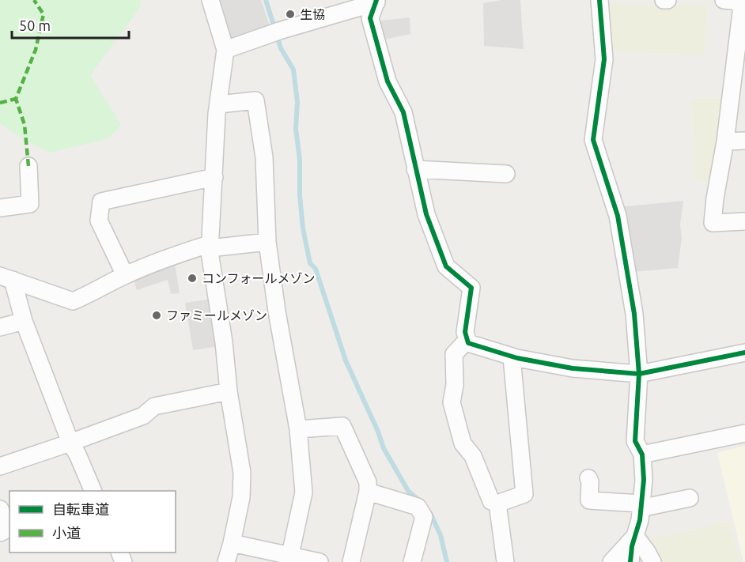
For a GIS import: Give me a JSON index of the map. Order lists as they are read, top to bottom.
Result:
{
  "places": ["生協", "コンフォールメゾン", "ファミールメゾン"],
  "legend": ["自転車道", "小道"],
  "scale_bar": "50 m"
}
